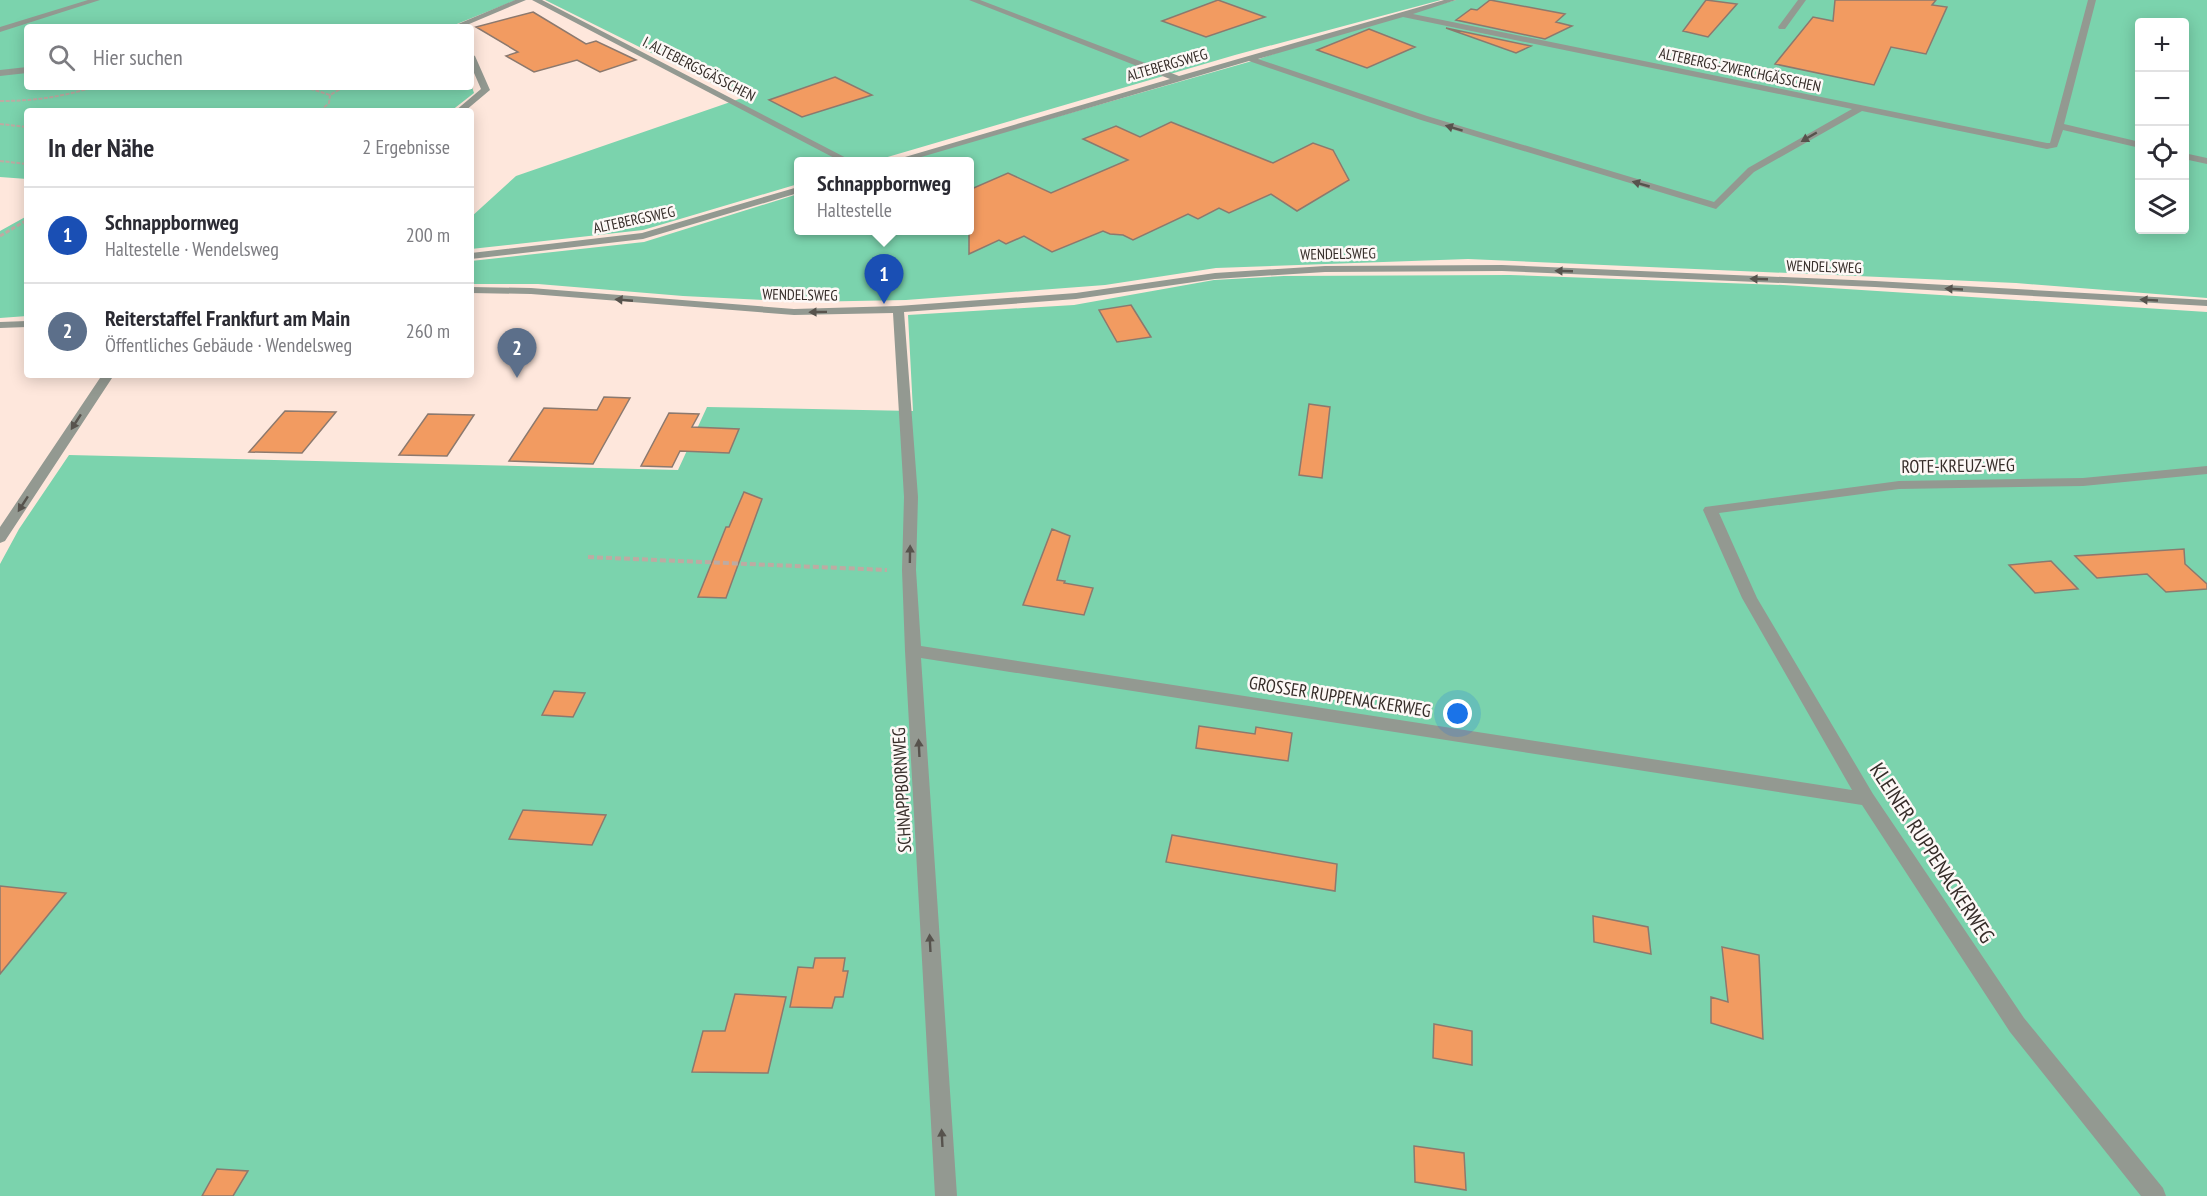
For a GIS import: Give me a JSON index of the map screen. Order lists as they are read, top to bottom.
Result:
{
  "streets": {
    "street": [
      "ALTEBERGSWEG",
      "I. ALTEBERGSGÄSSCHEN",
      "ALTEBERGS-ZWERCHGÄSSCHEN",
      "WENDELSWEG",
      "ROTE-KREUZ-WEG",
      "GROSSER RUPPENACKERWEG",
      "SCHNAPPBORNWEG",
      "KLEINER RUPPENACKERWEG"
    ]
  },
  "crossings": [
    ["ALTEBERGSWEG", "ALTEBERGS-ZWERCHGÄSSCHEN"],
    ["WENDELSWEG", "SCHNAPPBORNWEG"],
    ["ROTE-KREUZ-WEG", "KLEINER RUPPENACKERWEG"],
    ["GROSSER RUPPENACKERWEG", "SCHNAPPBORNWEG"],
    ["GROSSER RUPPENACKERWEG", "KLEINER RUPPENACKERWEG"]
  ],
  "one_way": ["WENDELSWEG", "SCHNAPPBORNWEG"],
  "page": {
    "map_buttons": ["+", "−"],
    "search": "Hier suchen",
    "heading": ["In der Nähe", "2 Ergebnisse"],
    "popup": ["Schnappbornweg", "Haltestelle"],
    "list": [
      {
        "mark": "1",
        "name": "Schnappbornweg",
        "note": "Haltestelle · Wendelsweg",
        "value": "200 m"
      },
      {
        "mark": "2",
        "name": "Reiterstaffel Frankfurt am Main",
        "note": "Öffentliches Gebäude · Wendelsweg",
        "value": "260 m"
      }
    ],
    "pins": ["1", "2"]
  }
}
